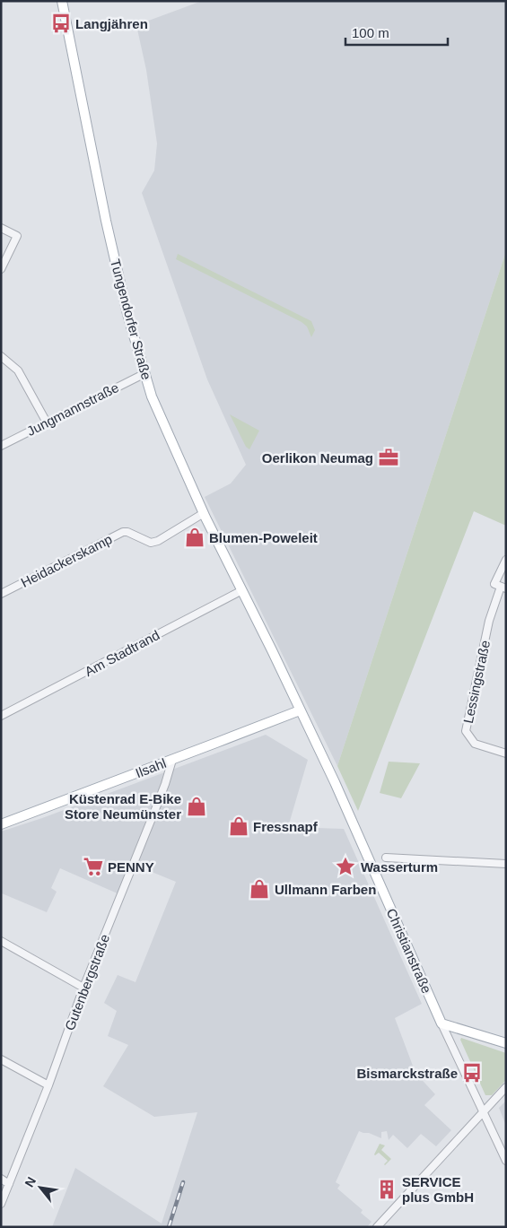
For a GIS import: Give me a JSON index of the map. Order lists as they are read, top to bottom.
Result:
{
  "streets": {
    "main road": ["Tungendorfer Straße", "Ilsahl", "Christianstraße"],
    "street": [
      "Jungmannstraße",
      "Heidackerskamp",
      "Am Stadtrand",
      "Lessingstraße",
      "Gutenbergstraße"
    ]
  },
  "crossings": [
    ["Tungendorfer Straße", "Jungmannstraße"],
    ["Tungendorfer Straße", "Heidackerskamp"],
    ["Tungendorfer Straße", "Am Stadtrand"],
    ["Tungendorfer Straße", "Christianstraße"],
    ["Ilsahl", "Christianstraße"],
    ["Ilsahl", "Gutenbergstraße"]
  ],
  "places": {
    "bus stop": ["Langjähren", "Bismarckstraße"],
    "office": ["Oerlikon Neumag"],
    "shop": [
      "Blumen-Poweleit",
      "Küstenrad E-Bike Store Neumünster",
      "Fressnapf",
      "Ullmann Farben"
    ],
    "supermarket": ["PENNY"],
    "place": ["Wasserturm"],
    "building": ["SERVICE plus GmbH"]
  },
  "scale_bar": "100 m",
  "north": "top left"
}
